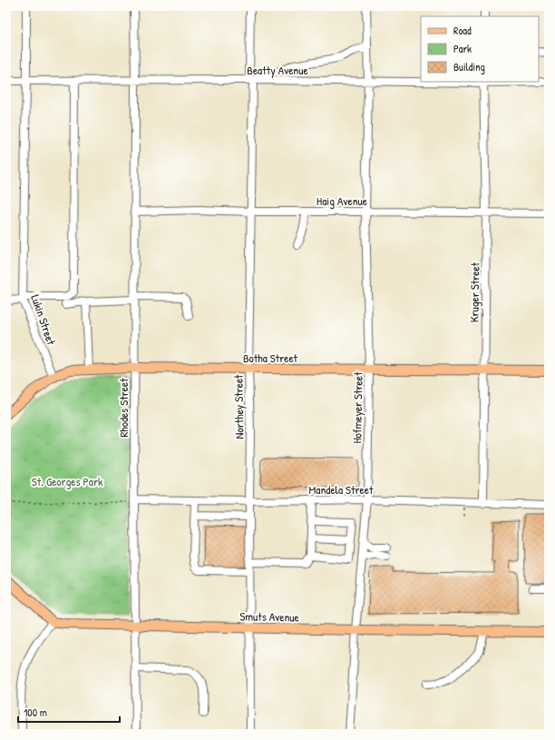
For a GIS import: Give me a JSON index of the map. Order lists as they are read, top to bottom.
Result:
{
  "streets": {
    "main road": ["Botha Street", "Smuts Avenue"],
    "street": [
      "Beatty Avenue",
      "Haig Avenue",
      "Kruger Street",
      "Lukin Street",
      "Northey Street",
      "Rhodes Street",
      "Hofmeyer Street",
      "Mandela Street"
    ]
  },
  "crossings": [
    ["Beatty Avenue", "Kruger Street"],
    ["Beatty Avenue", "Lukin Street"],
    ["Beatty Avenue", "Northey Street"],
    ["Beatty Avenue", "Rhodes Street"],
    ["Beatty Avenue", "Hofmeyer Street"],
    ["Haig Avenue", "Kruger Street"],
    ["Haig Avenue", "Northey Street"],
    ["Haig Avenue", "Rhodes Street"],
    ["Haig Avenue", "Hofmeyer Street"],
    ["Kruger Street", "Botha Street"],
    ["Kruger Street", "Mandela Street"],
    ["Lukin Street", "Botha Street"],
    ["Botha Street", "Northey Street"],
    ["Botha Street", "Rhodes Street"],
    ["Botha Street", "Hofmeyer Street"],
    ["Northey Street", "Mandela Street"],
    ["Northey Street", "Smuts Avenue"],
    ["Rhodes Street", "Mandela Street"],
    ["Rhodes Street", "Smuts Avenue"],
    ["Hofmeyer Street", "Mandela Street"],
    ["Hofmeyer Street", "Smuts Avenue"]
  ],
  "parks": ["St. Georges Park"],
  "legend": ["Road", "Park", "Building"],
  "scale_bar": "100 m"
}
